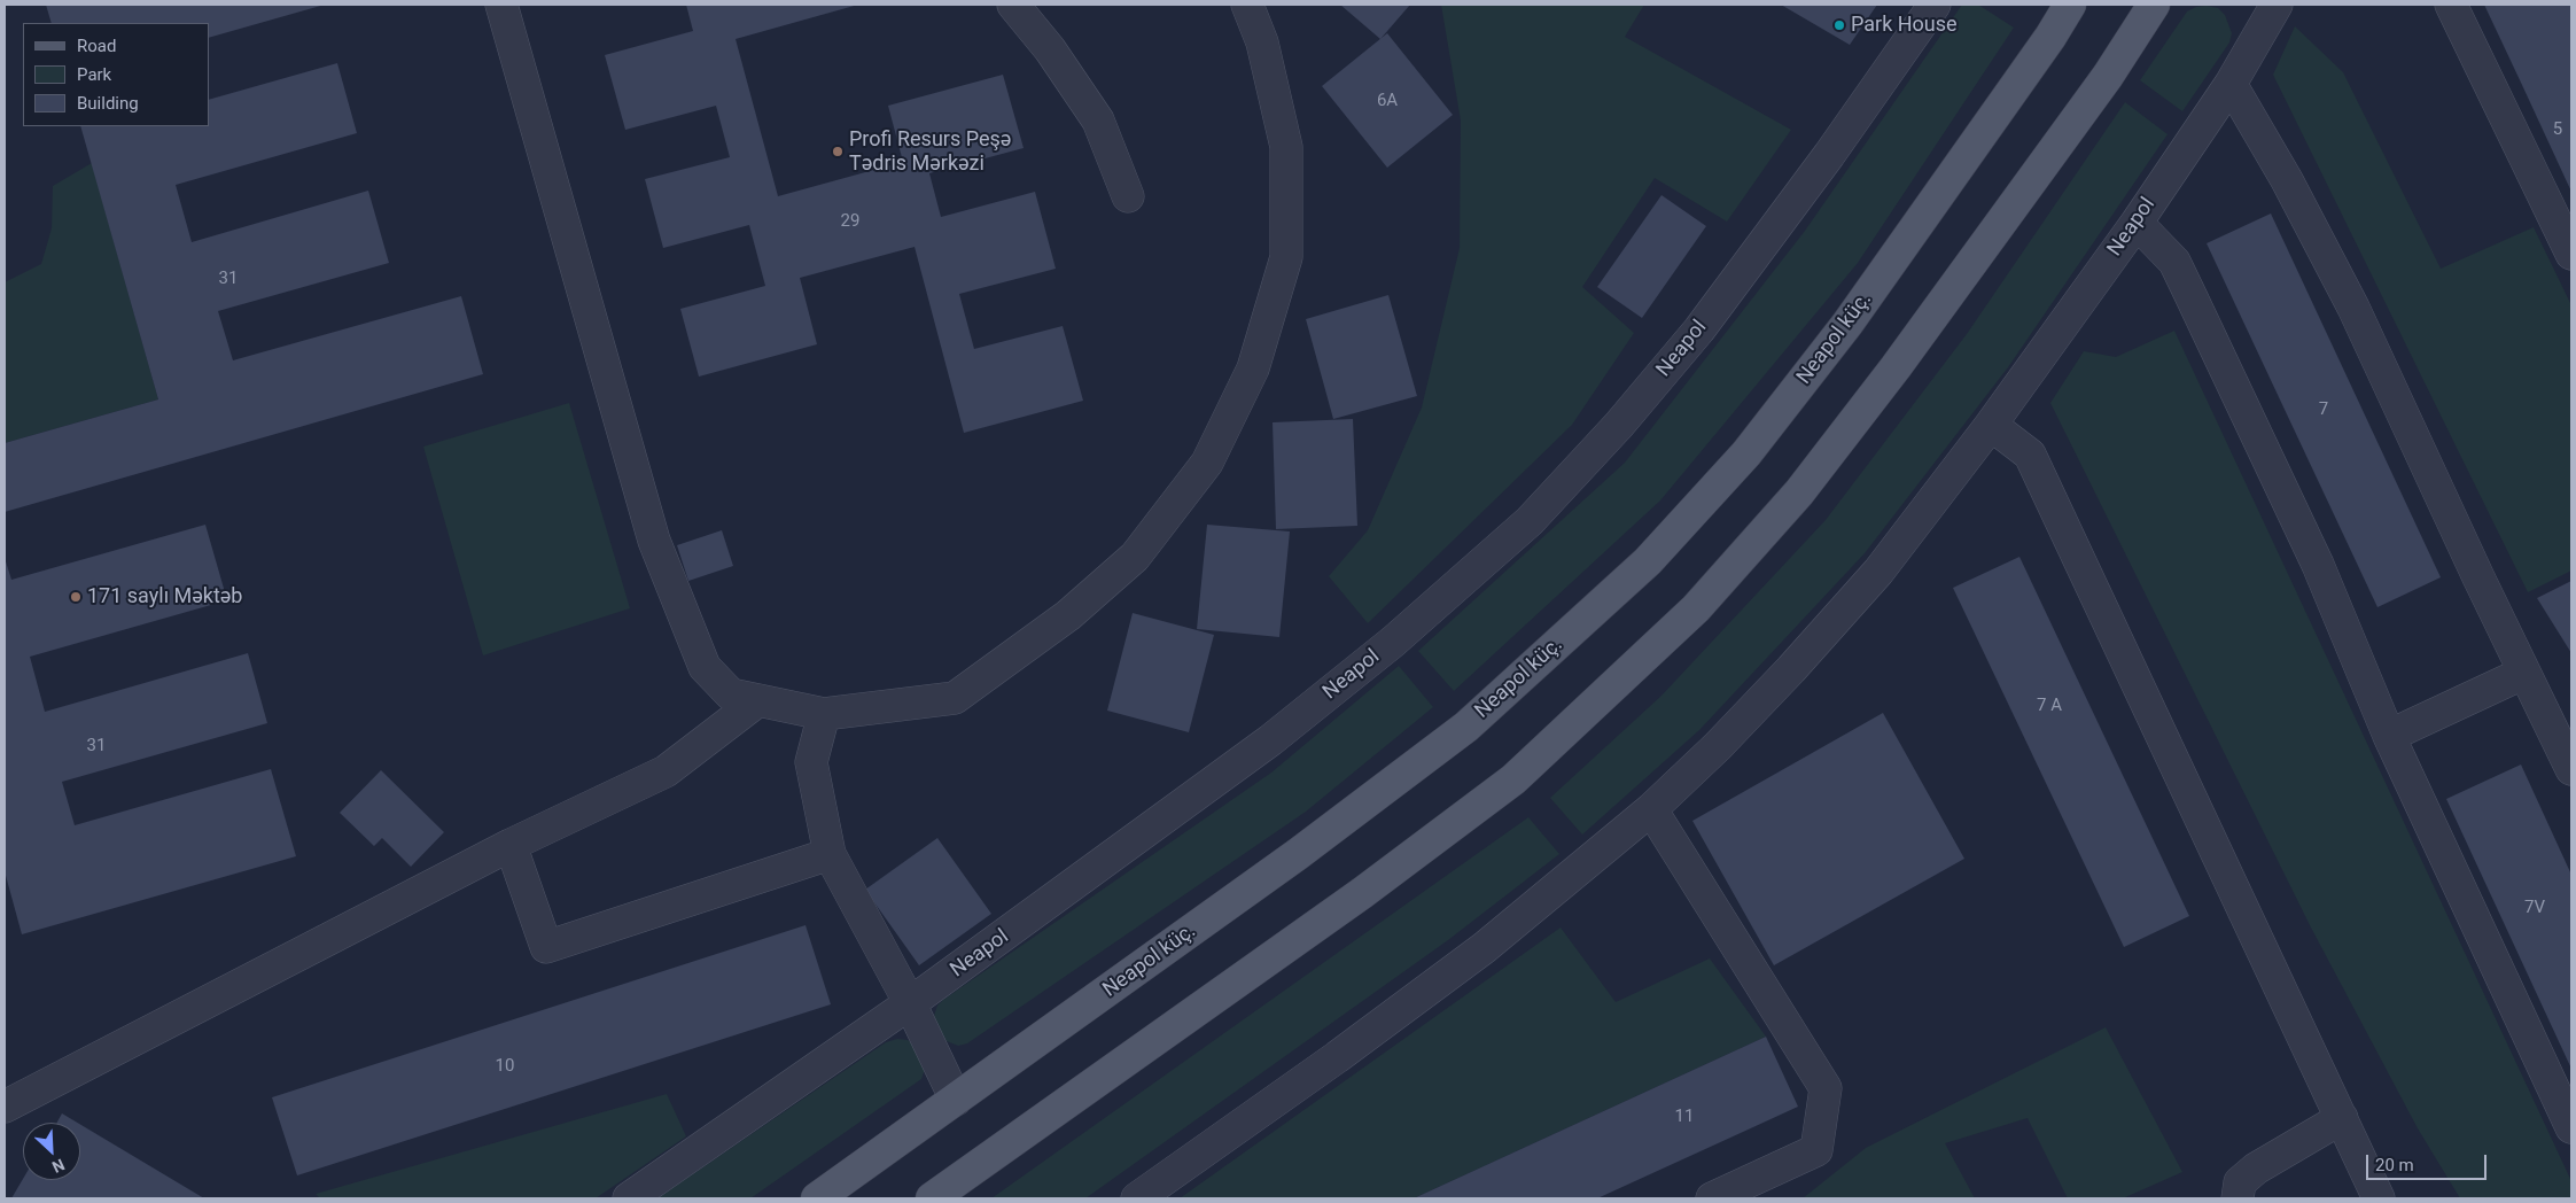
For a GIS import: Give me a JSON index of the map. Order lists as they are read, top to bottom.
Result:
{
  "streets": {
    "main road": ["Neapol küç."],
    "street": ["Neapol"]
  },
  "places": ["Park House", "Profi Resurs Peşə Tədris Mərkəzi", "171 saylı Məktəb"],
  "house_numbers": [
    "6A",
    "5",
    "29",
    "31",
    "7",
    "7 A",
    "31",
    "7V",
    "10",
    "11"
  ],
  "legend": ["Road", "Park", "Building"],
  "scale_bar": "20 m",
  "north": "bottom right"
}
